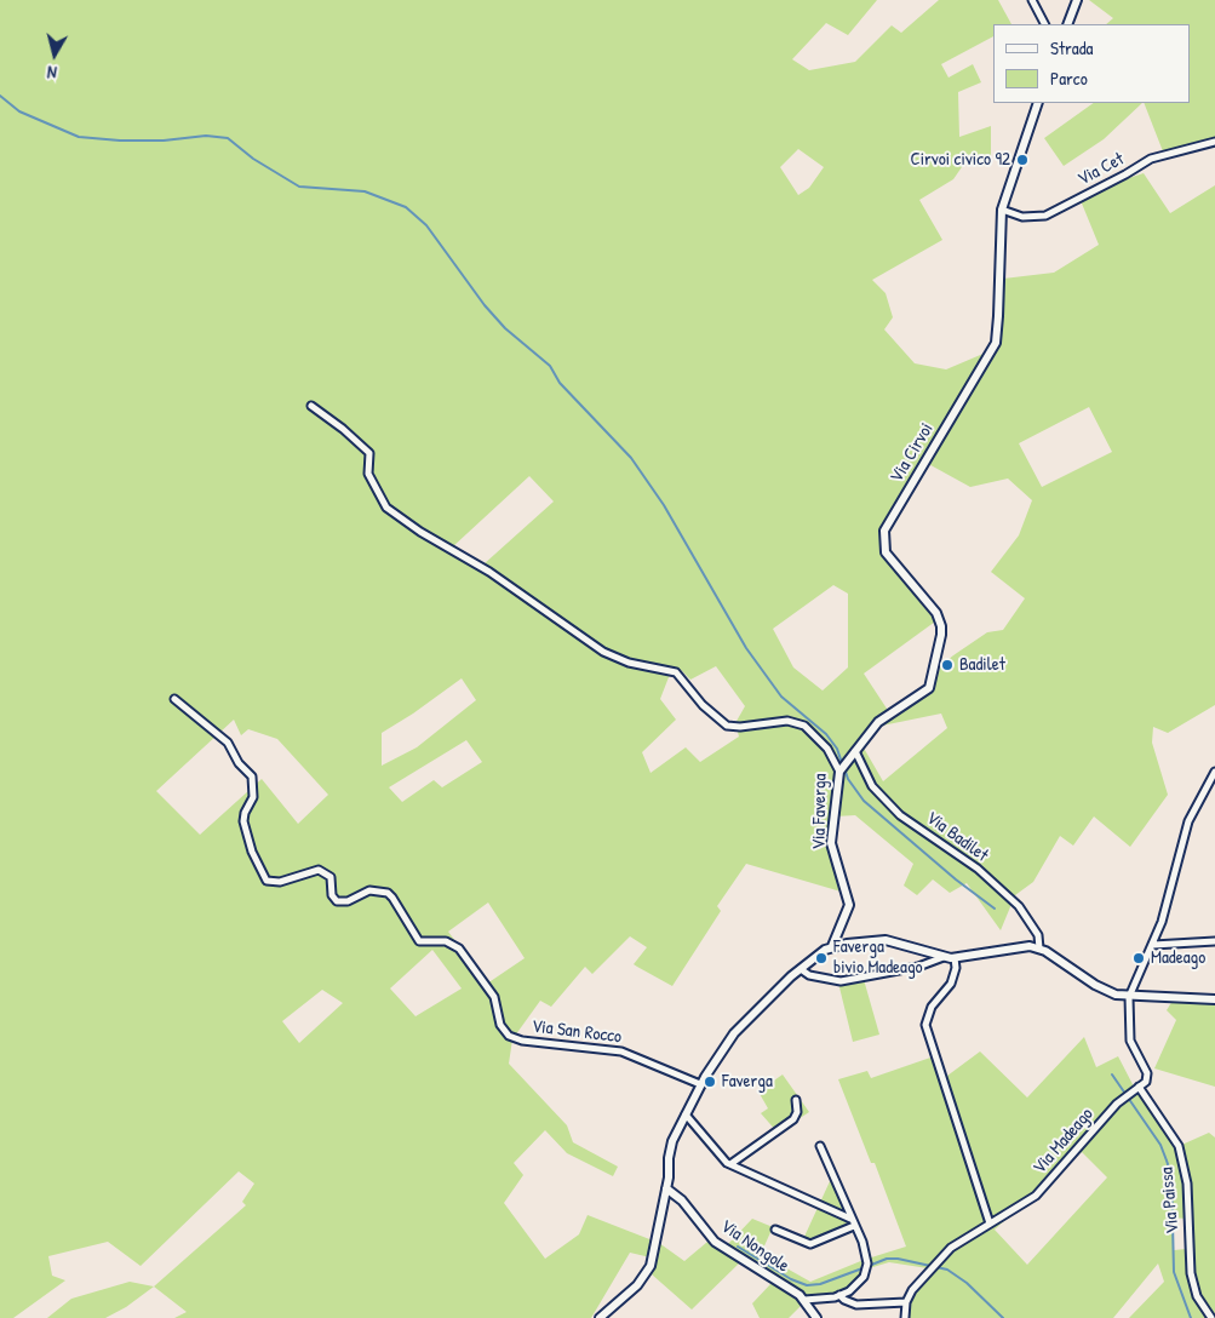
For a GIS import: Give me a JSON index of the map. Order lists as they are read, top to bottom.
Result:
{
  "streets": {
    "street": [
      "Via Cet",
      "Via Cirvoi",
      "Via Faverga",
      "Via Badilet",
      "Via San Rocco",
      "Via Madeago",
      "Via Paissa",
      "Via Nongole"
    ]
  },
  "crossings": [
    ["Via Cet", "Via Cirvoi"],
    ["Via Cirvoi", "Via Faverga"],
    ["Via Cirvoi", "Via Badilet"],
    ["Via Madeago", "Via Paissa"]
  ],
  "places": [
    "Cirvoi civico 92",
    "Badilet",
    "Faverga bivio Madeago",
    "Madeago",
    "Faverga"
  ],
  "legend": ["Strada", "Parco"],
  "north": "bottom"
}
